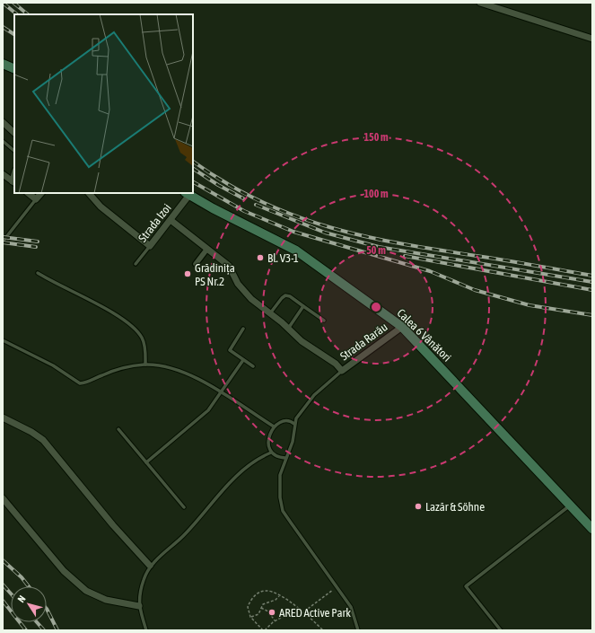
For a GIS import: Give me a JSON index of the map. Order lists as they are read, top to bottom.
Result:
{
  "streets": {
    "main road": ["Calea 6 Vânători"],
    "street": ["Strada Izoi", "Strada Rarău"]
  },
  "crossings": [
    ["Strada Izoi", "Calea 6 Vânători"],
    ["Strada Izoi", "Strada Rarău"],
    ["Calea 6 Vânători", "Strada Rarău"]
  ],
  "places": [
    "Bl. V3-1",
    "Grădinița PS Nr.2",
    "Lazăr & Söhne",
    "ARED Active Park"
  ],
  "north": "top left",
  "rings": ["150 m", "100 m", "50 m"]
}
